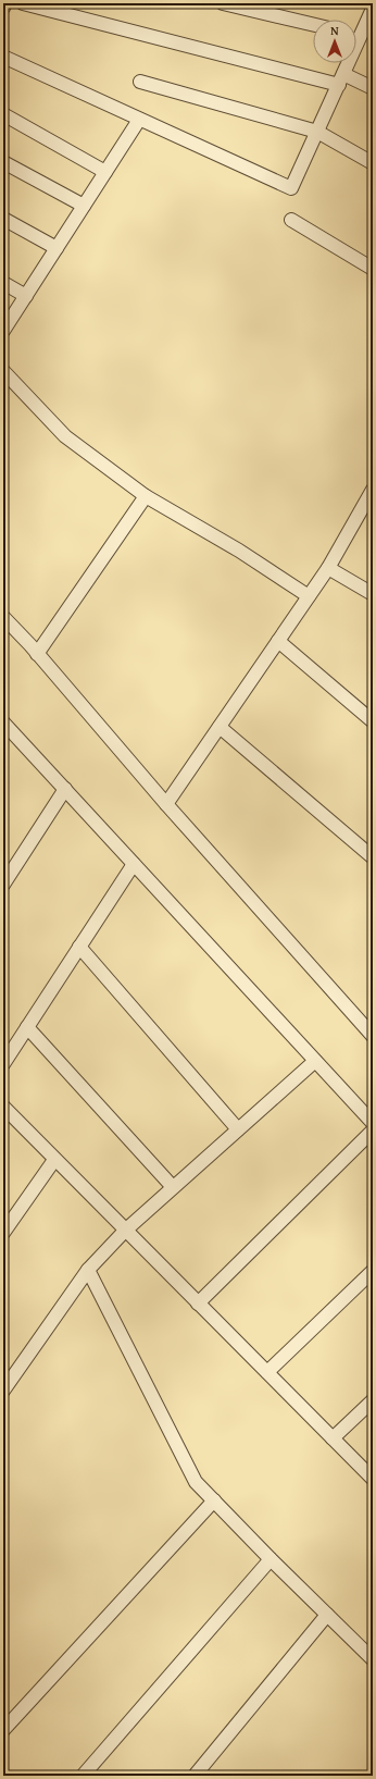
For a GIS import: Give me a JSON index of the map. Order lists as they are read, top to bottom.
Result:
{
  "north": "top"
}
